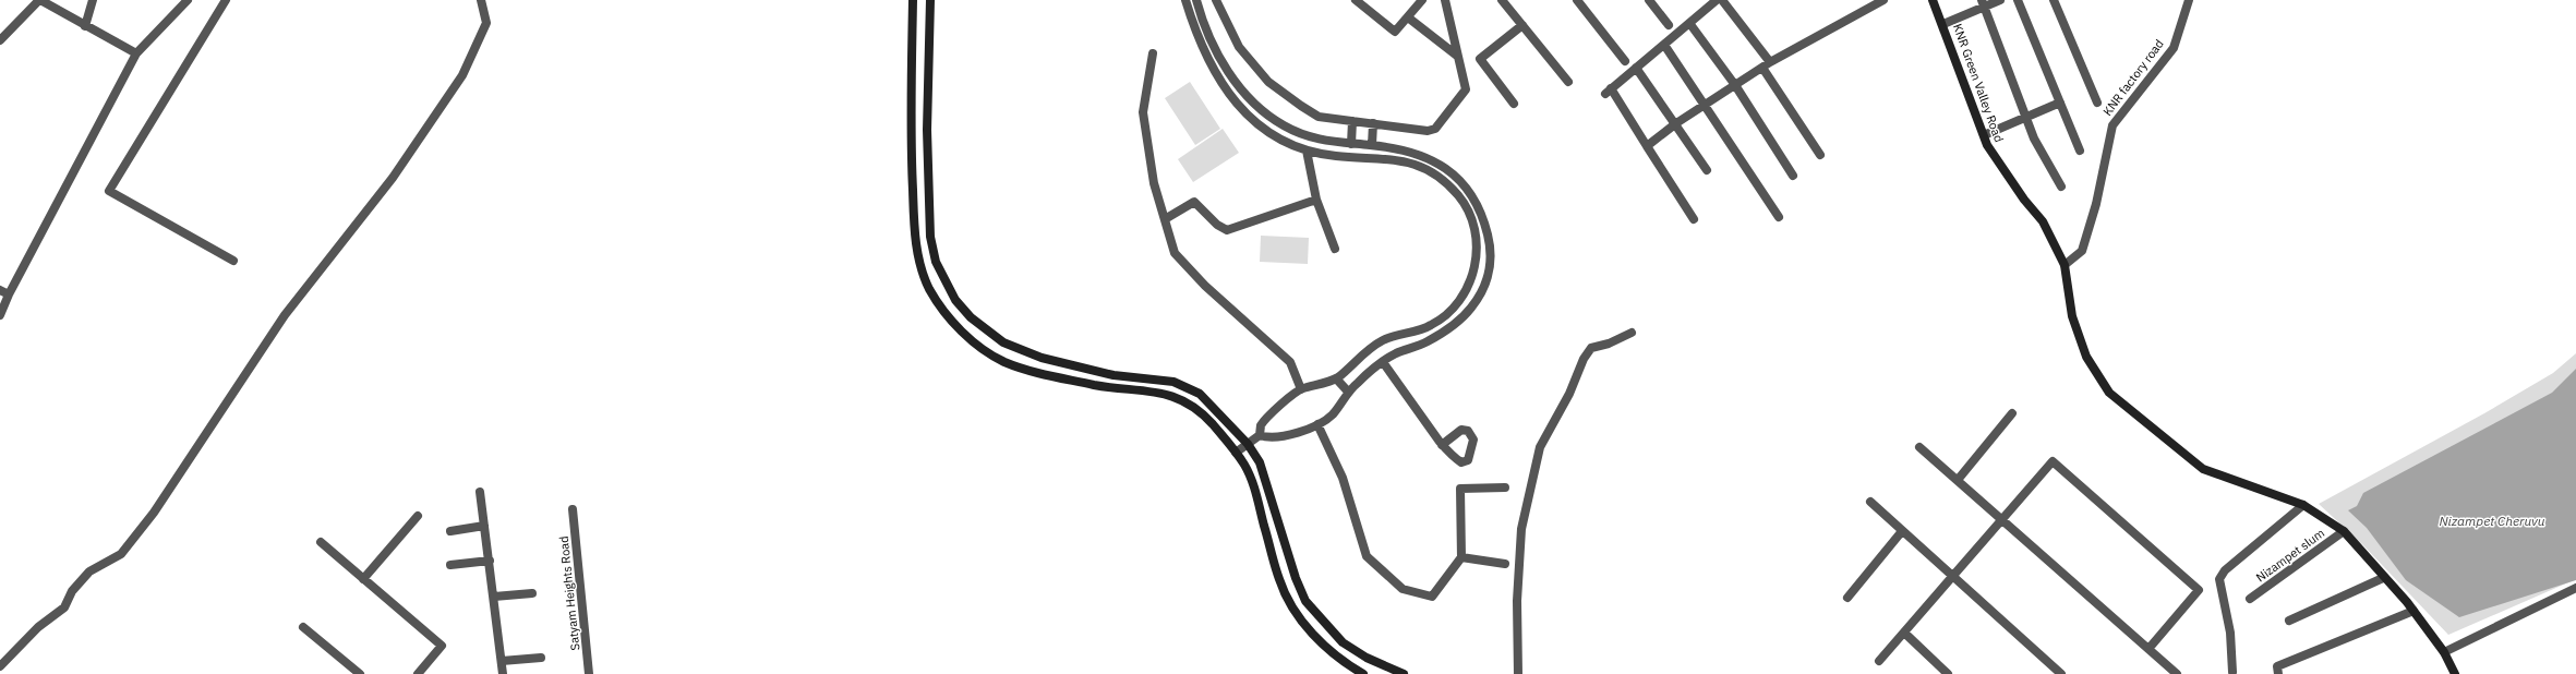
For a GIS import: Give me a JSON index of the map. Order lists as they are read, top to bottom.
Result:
{
  "streets": {
    "street": [
      "KNR factory road",
      "KNR Green Valley Road",
      "Nizampet slum",
      "Satyam Heights Road"
    ]
  },
  "crossings": [
    ["KNR factory road", "KNR Green Valley Road"],
    ["KNR Green Valley Road", "Nizampet slum"]
  ],
  "water": ["Nizampet Cheruvu"]
}
